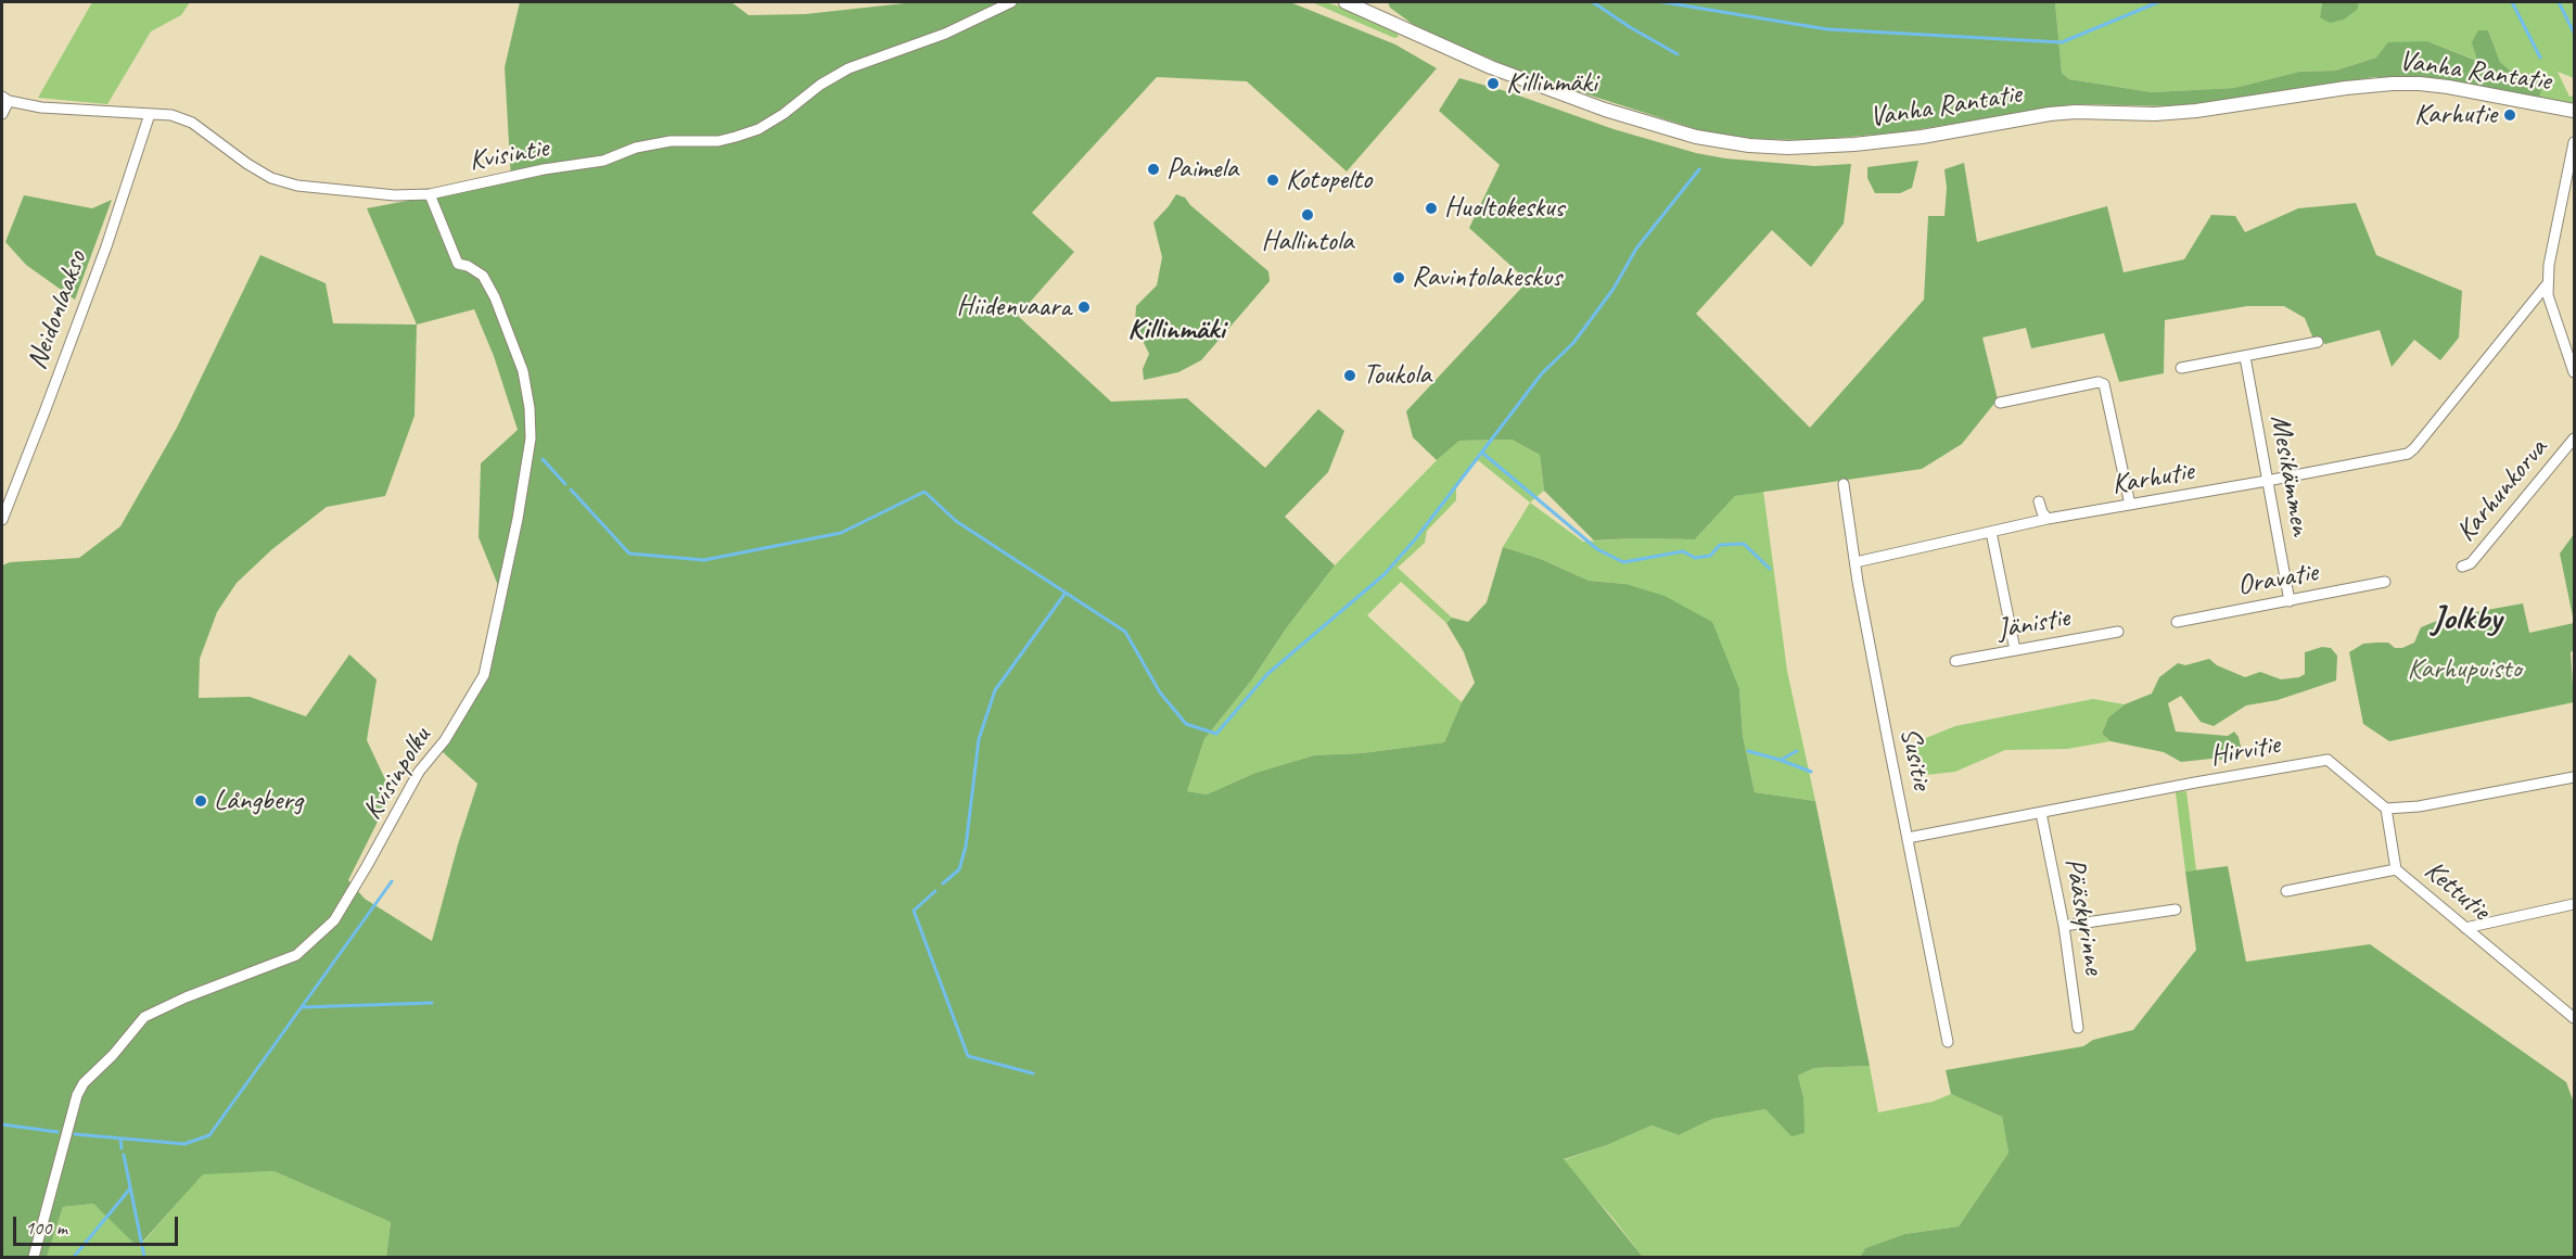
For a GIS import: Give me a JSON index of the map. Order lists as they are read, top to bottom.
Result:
{
  "streets": {
    "main road": ["Vanha Rantatie"],
    "street": [
      "Kvisintie",
      "Neidonlaakso",
      "Mesikämmen",
      "Karhutie",
      "Karhunkorva",
      "Oravatie",
      "Jänistie",
      "Hirvitie",
      "Susitie",
      "Kvisinpolku",
      "Kettutie",
      "Pääskyrinne"
    ]
  },
  "crossings": [
    ["Kvisintie", "Neidonlaakso"],
    ["Kvisintie", "Kvisinpolku"],
    ["Mesikämmen", "Karhutie"],
    ["Mesikämmen", "Oravatie"],
    ["Karhutie", "Susitie"],
    ["Hirvitie", "Susitie"],
    ["Hirvitie", "Pääskyrinne"]
  ],
  "districts": ["Killinmäki", "Jolkby"],
  "parks": ["Karhupuisto"],
  "places": [
    "Killinmäki",
    "Karhutie",
    "Paimela",
    "Kotopelto",
    "Huoltokeskus",
    "Hallintola",
    "Ravintolakeskus",
    "Hiidenvaara",
    "Toukola",
    "Långberg"
  ],
  "scale_bar": "100 m"
}
